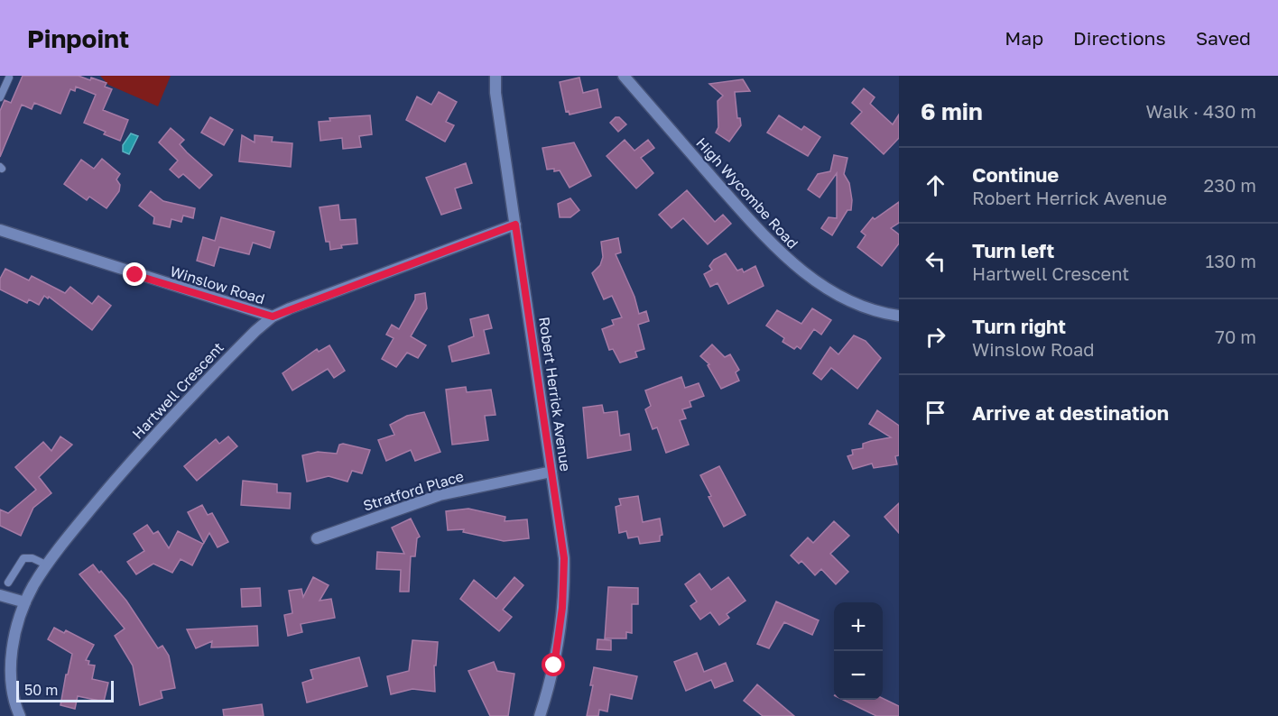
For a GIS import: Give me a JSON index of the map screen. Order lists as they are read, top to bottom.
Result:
{
  "streets": {
    "street": [
      "High Wycombe Road",
      "Winslow Road",
      "Hartwell Crescent",
      "Robert Herrick Avenue",
      "Stratford Place"
    ]
  },
  "crossings": [
    ["Winslow Road", "Hartwell Crescent"],
    ["Hartwell Crescent", "Robert Herrick Avenue"],
    ["Robert Herrick Avenue", "Stratford Place"]
  ],
  "scale_bar": "50 m",
  "page": {
    "header": "Pinpoint",
    "nav": ["Map", "Directions", "Saved"],
    "heading": ["6 min", "Walk · 430 m"],
    "list": [
      ["Continue", "Robert Herrick Avenue", "230 m"],
      ["Turn left", "Hartwell Crescent", "130 m"],
      ["Turn right", "Winslow Road", "70 m"],
      "Arrive at destination"
    ],
    "map_buttons": ["+", "−"],
    "scale": "50 m"
  }
}
